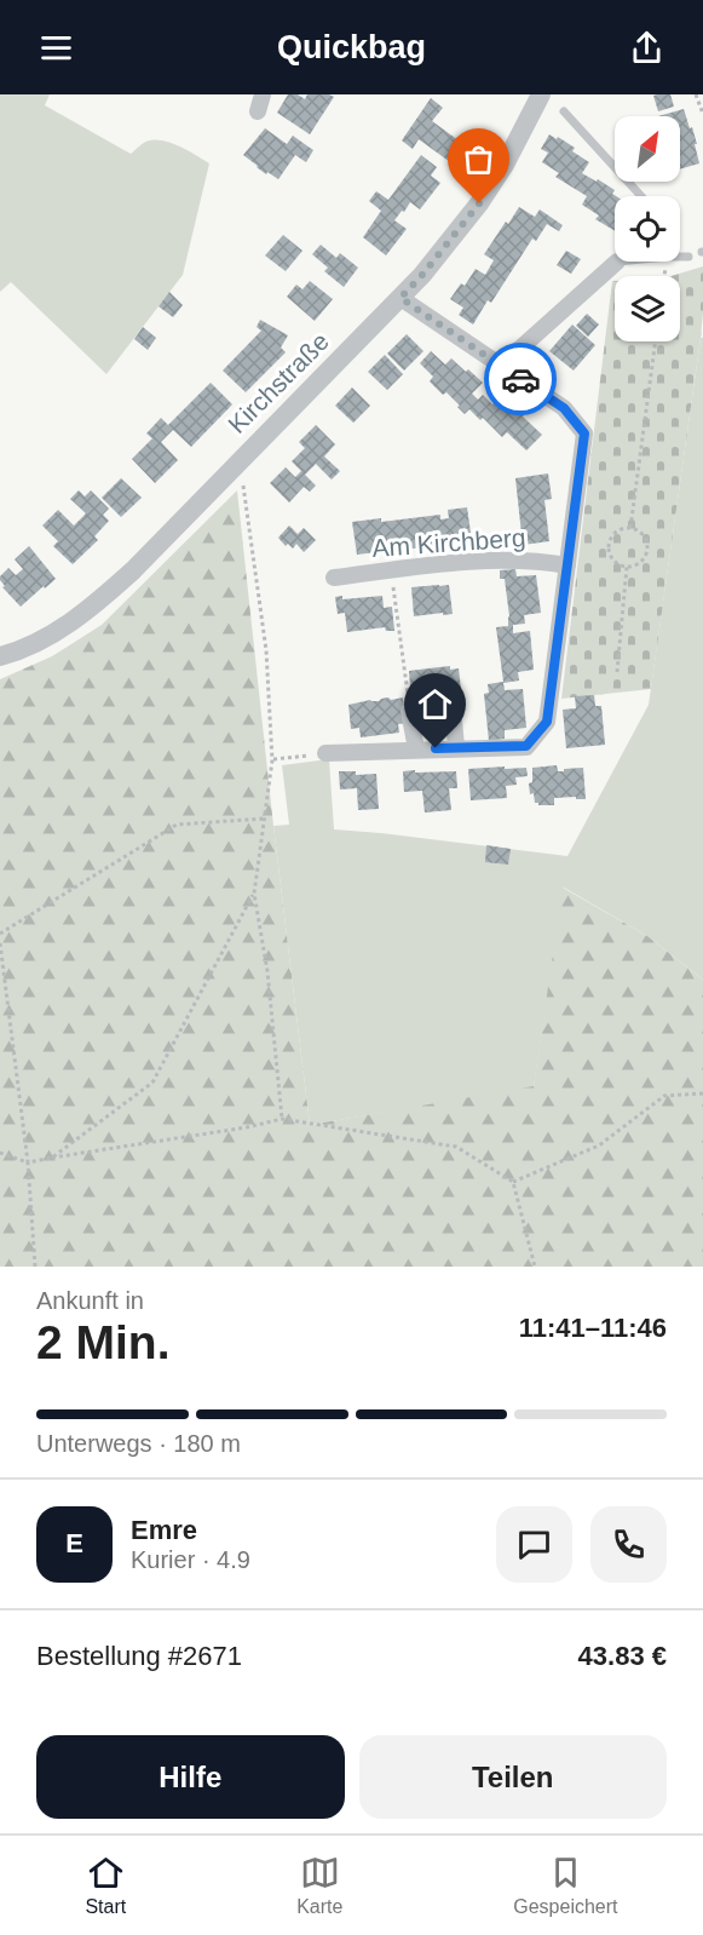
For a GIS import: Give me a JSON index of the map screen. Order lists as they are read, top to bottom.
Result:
{
  "streets": {
    "street": ["Kirchstraße", "Am Kirchberg"]
  },
  "north": "top right",
  "page": {
    "header": "Quickbag",
    "heading": ["2 Min.", "Ankunft in", "11:41–11:46"],
    "panel": [
      "Emre",
      "Kurier · 4.9",
      "Bestellung #2671",
      "43.83 €"
    ],
    "bar": "Unterwegs · 180 m",
    "round": "E",
    "buttons": ["Hilfe", "Teilen"],
    "tabs": ["Start", "Karte", "Gespeichert"]
  }
}
